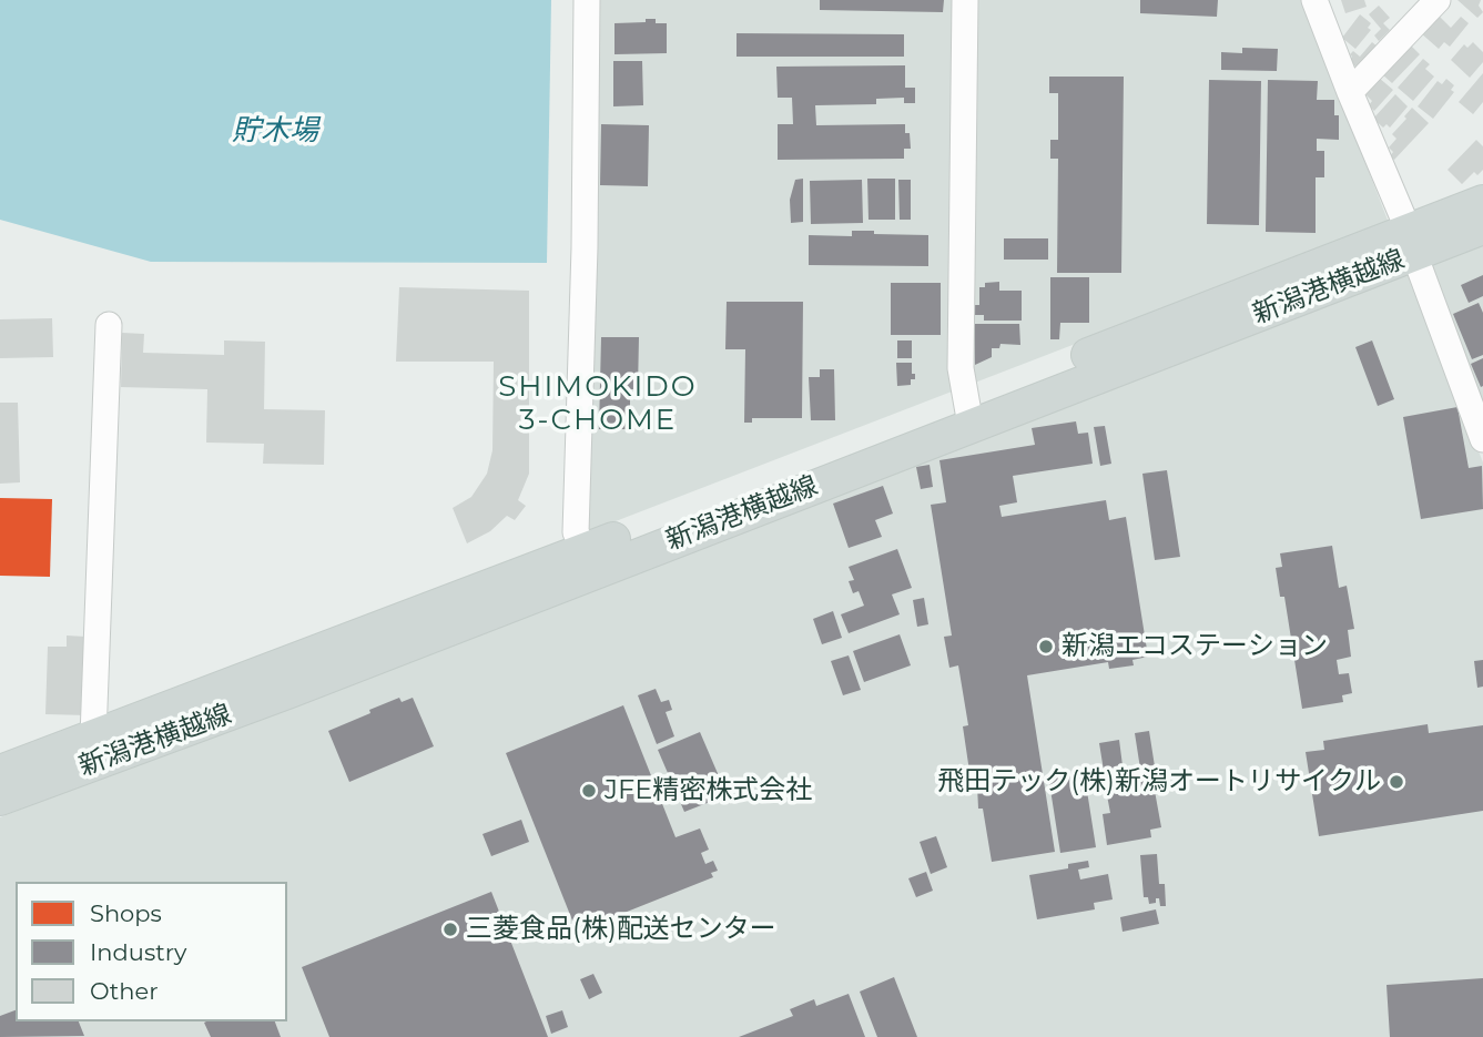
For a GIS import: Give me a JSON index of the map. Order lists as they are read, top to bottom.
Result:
{
  "streets": {
    "main road": ["新潟港横越線"]
  },
  "districts": ["SHIMOKIDO 3-CHOME"],
  "water": ["貯木場"],
  "places": [
    "新潟エコステーション",
    "飛田テック(株)新潟オートリサイクル",
    "JFE精密株式会社",
    "三菱食品(株)配送センター"
  ],
  "legend": ["Shops", "Industry", "Other"]
}
